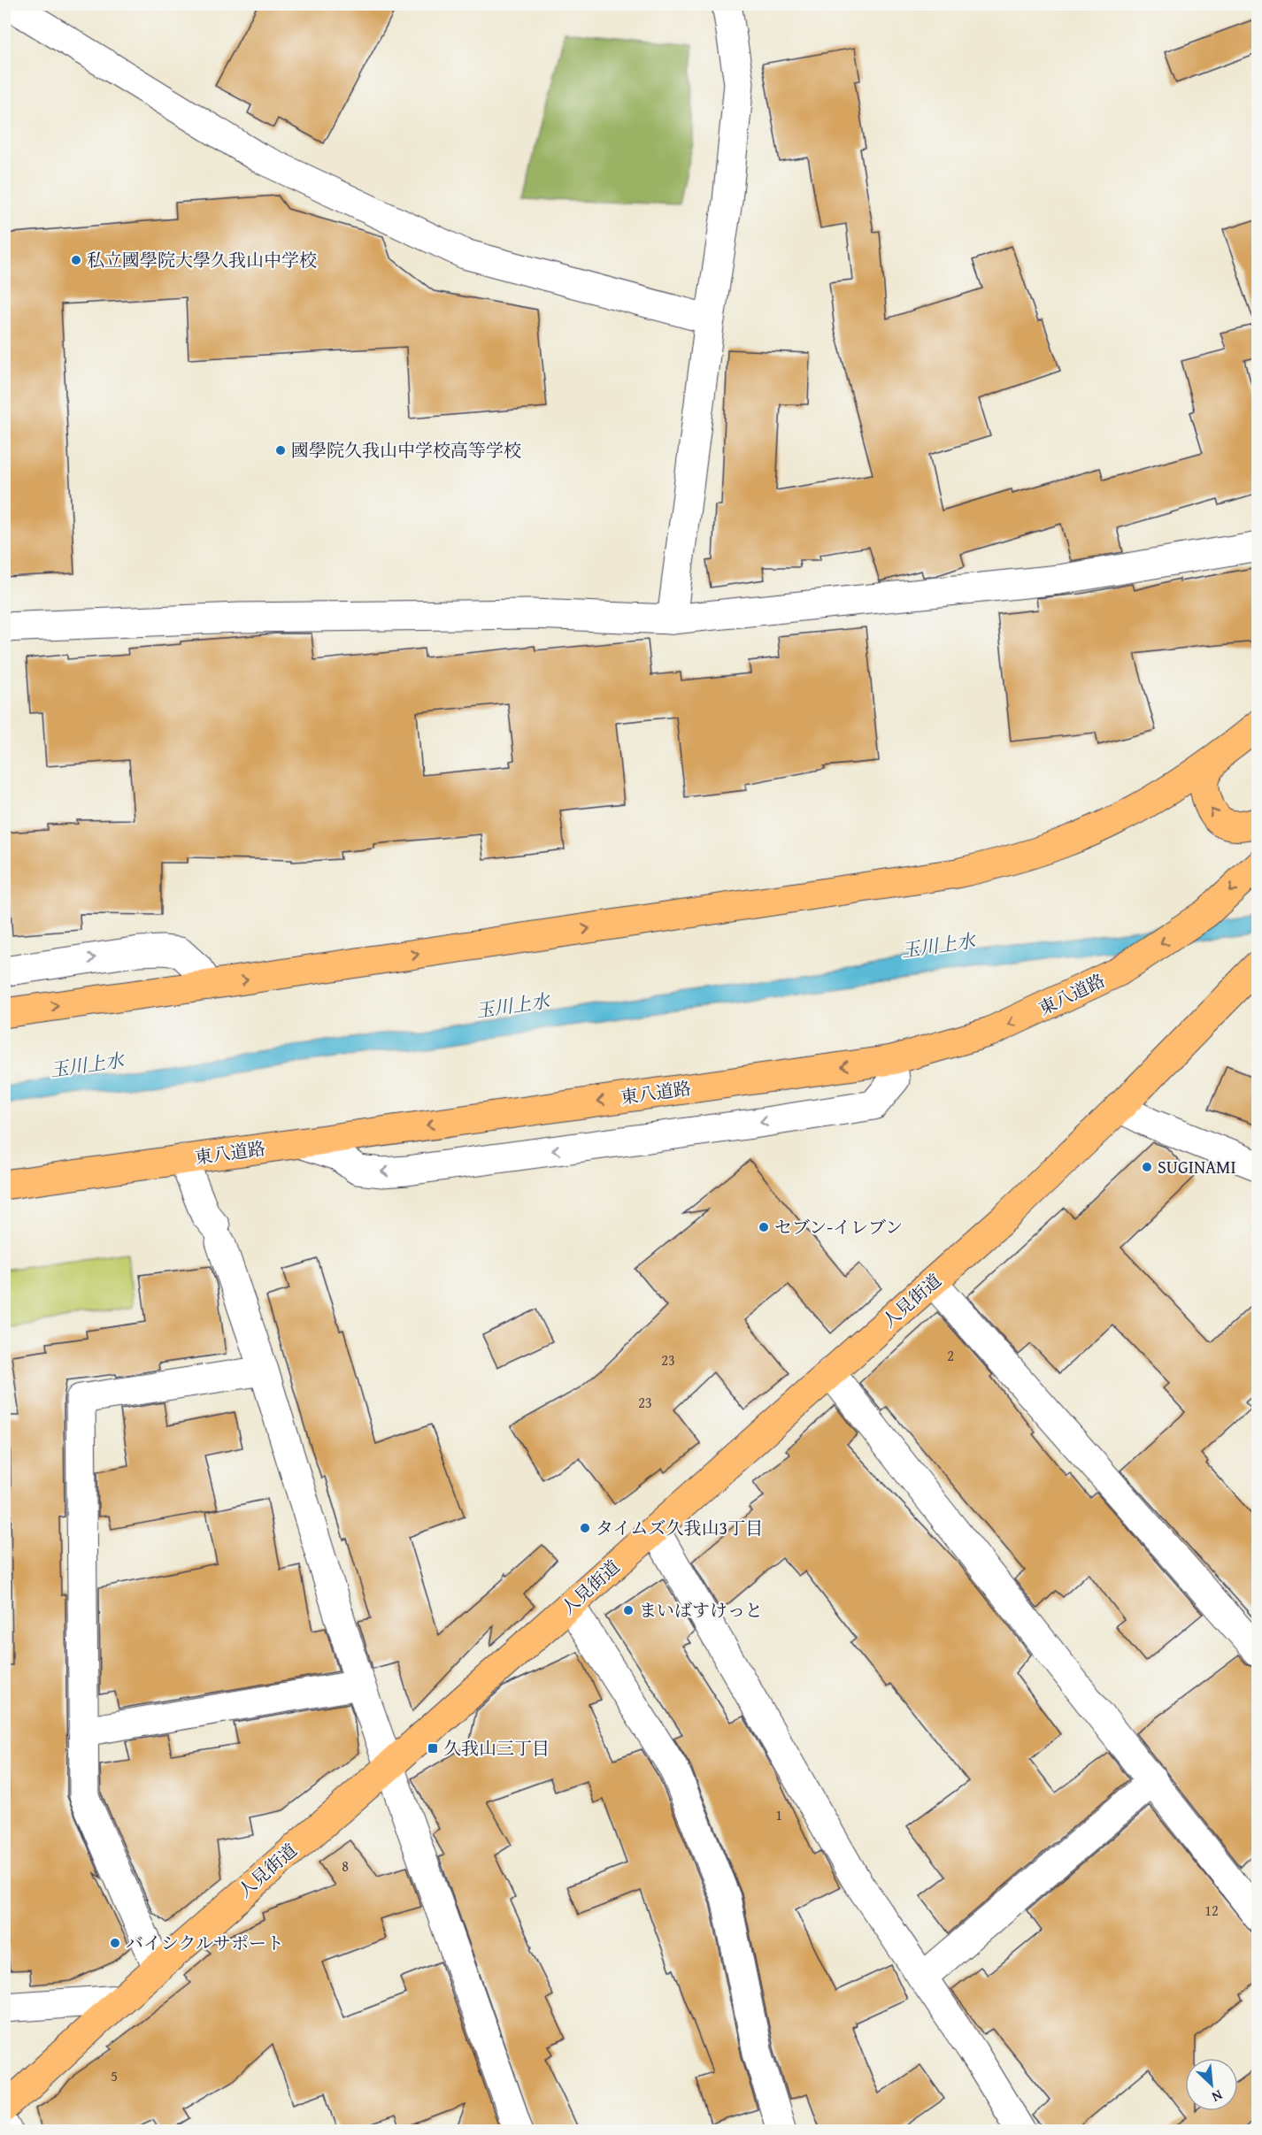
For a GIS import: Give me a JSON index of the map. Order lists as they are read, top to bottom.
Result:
{
  "streets": {
    "main road": ["東八道路", "人見街道"]
  },
  "water": ["玉川上水"],
  "places": {
    "other": [
      "私立國學院大學久我山中学校",
      "國學院久我山中学校高等学校",
      "SUGINAMI",
      "セブン-イレブン",
      "タイムズ久我山3丁目",
      "まいばすけっと",
      "バイシクルサポート"
    ],
    "transit": ["久我山三丁目"]
  },
  "house_numbers": [
    "2",
    "23",
    "23",
    "1",
    "8",
    "12",
    "5"
  ],
  "north": "bottom right"
}
